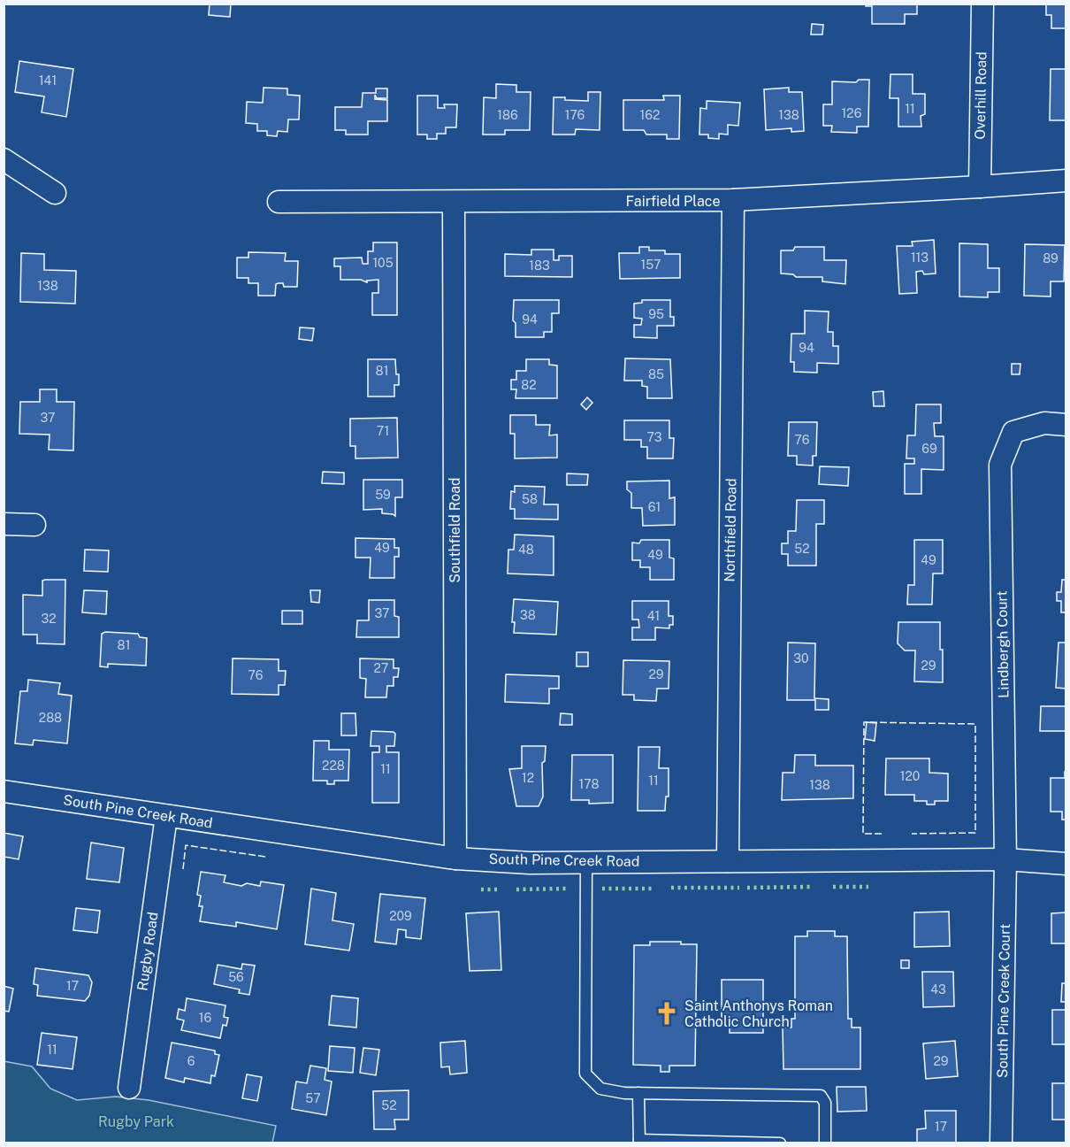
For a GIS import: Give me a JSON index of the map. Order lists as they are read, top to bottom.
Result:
{
  "streets": {
    "street": [
      "Overhill Road",
      "Fairfield Place",
      "Southfield Road",
      "Northfield Road",
      "Lindbergh Court",
      "South Pine Creek Road",
      "Rugby Road",
      "South Pine Creek Court"
    ]
  },
  "crossings": [
    ["Overhill Road", "Fairfield Place"],
    ["Fairfield Place", "Southfield Road"],
    ["Fairfield Place", "Northfield Road"],
    ["Southfield Road", "South Pine Creek Road"],
    ["Northfield Road", "South Pine Creek Road"],
    ["Lindbergh Court", "South Pine Creek Road"],
    ["Lindbergh Court", "South Pine Creek Court"],
    ["South Pine Creek Road", "Rugby Road"],
    ["South Pine Creek Road", "South Pine Creek Court"]
  ],
  "parks": ["Rugby Park"],
  "places": {
    "church": ["Saint Anthonys Roman Catholic Church"]
  },
  "house_numbers": [
    "141",
    "11",
    "126",
    "186",
    "176",
    "162",
    "138",
    "113",
    "89",
    "105",
    "157",
    "183",
    "138",
    "95",
    "94",
    "94",
    "81",
    "85",
    "82",
    "37",
    "71",
    "73",
    "76",
    "69",
    "59",
    "58",
    "61",
    "49",
    "52",
    "48",
    "49",
    "49",
    "37",
    "38",
    "41",
    "32",
    "81",
    "30",
    "29",
    "27",
    "29",
    "76",
    "288",
    "228",
    "11",
    "120",
    "12",
    "11",
    "178",
    "138",
    "209",
    "56",
    "17",
    "43",
    "16",
    "11",
    "6",
    "29",
    "57",
    "52",
    "17"
  ]
}
